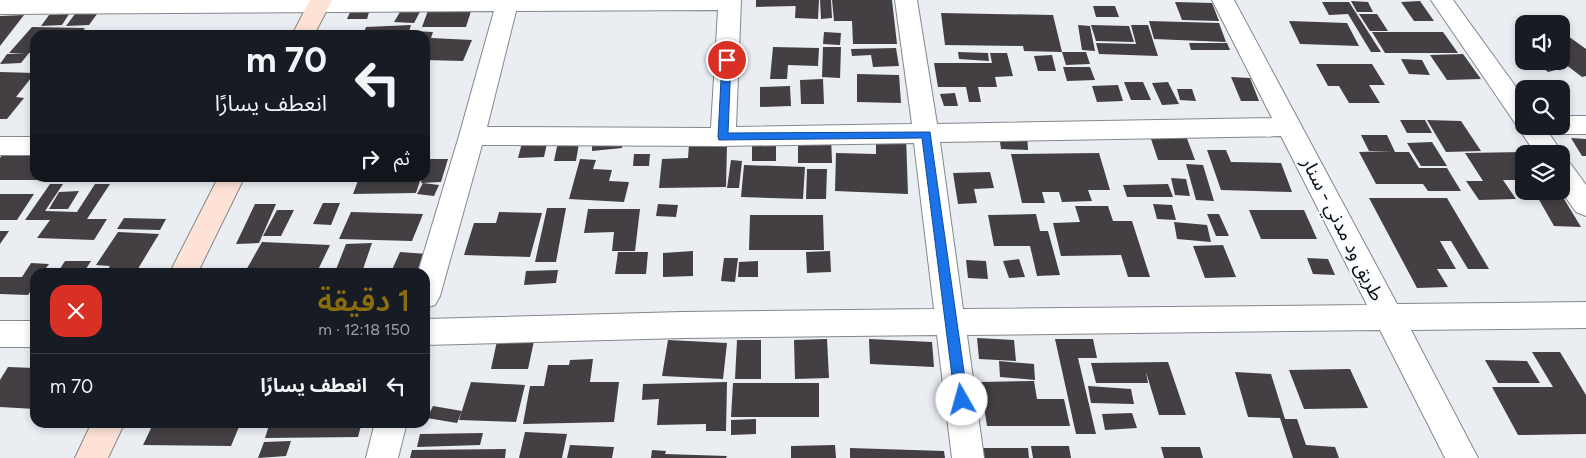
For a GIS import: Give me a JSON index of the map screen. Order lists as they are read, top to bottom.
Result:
{
  "streets": {
    "street": ["طريق ود مدني - سنار"]
  },
  "page": {
    "turn": ["70 m", "انعطف يسارًا"],
    "then": "ثم",
    "heading": ["1 دقيقة", "150 m · 12:18"],
    "list": [
      {
        "name": "انعطف يسارًا",
        "value": "70 m"
      }
    ]
  }
}
